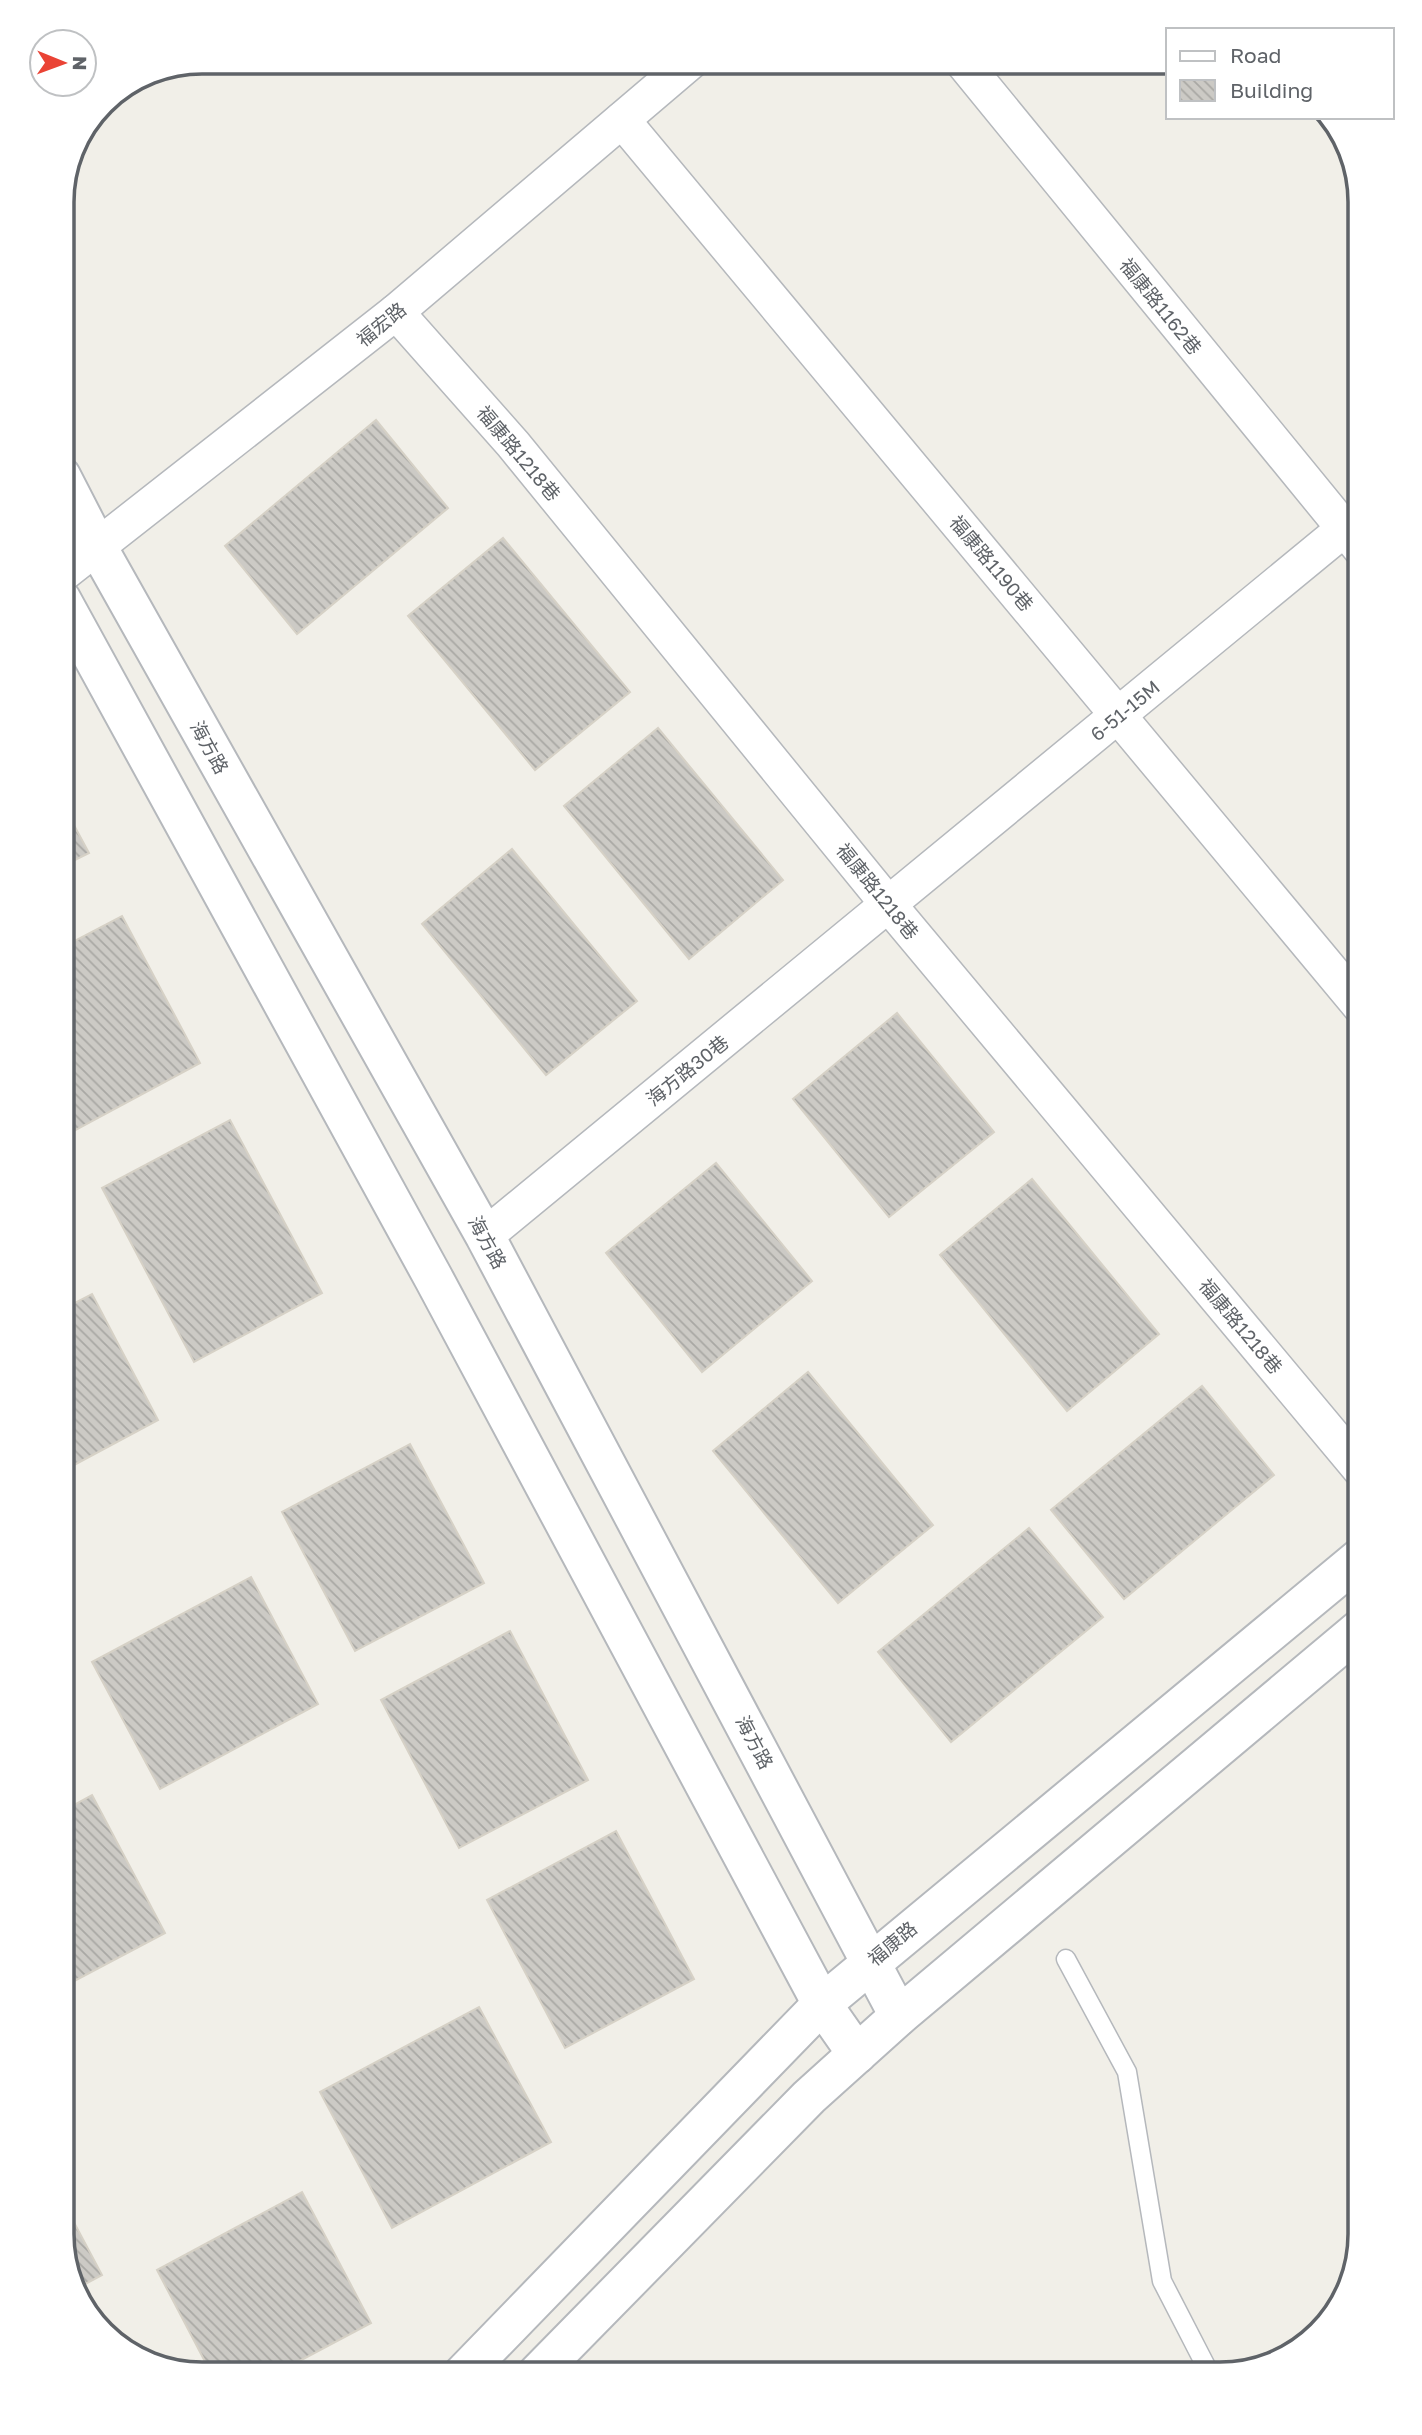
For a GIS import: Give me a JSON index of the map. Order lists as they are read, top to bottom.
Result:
{
  "streets": {
    "street": [
      "福康路1162巷",
      "福宏路",
      "福康路1218巷",
      "福康路1190巷",
      "6-51-15M",
      "海方路",
      "海方路30巷",
      "福康路"
    ]
  },
  "crossings": [
    ["福宏路", "福康路1218巷"],
    ["福宏路", "福康路1190巷"],
    ["福宏路", "海方路"],
    ["福康路1218巷", "6-51-15M"],
    ["福康路1218巷", "海方路30巷"],
    ["福康路1190巷", "6-51-15M"],
    ["6-51-15M", "海方路30巷"],
    ["海方路", "海方路30巷"],
    ["海方路", "福康路"]
  ],
  "legend": ["Road", "Building"],
  "north": "right"
}
